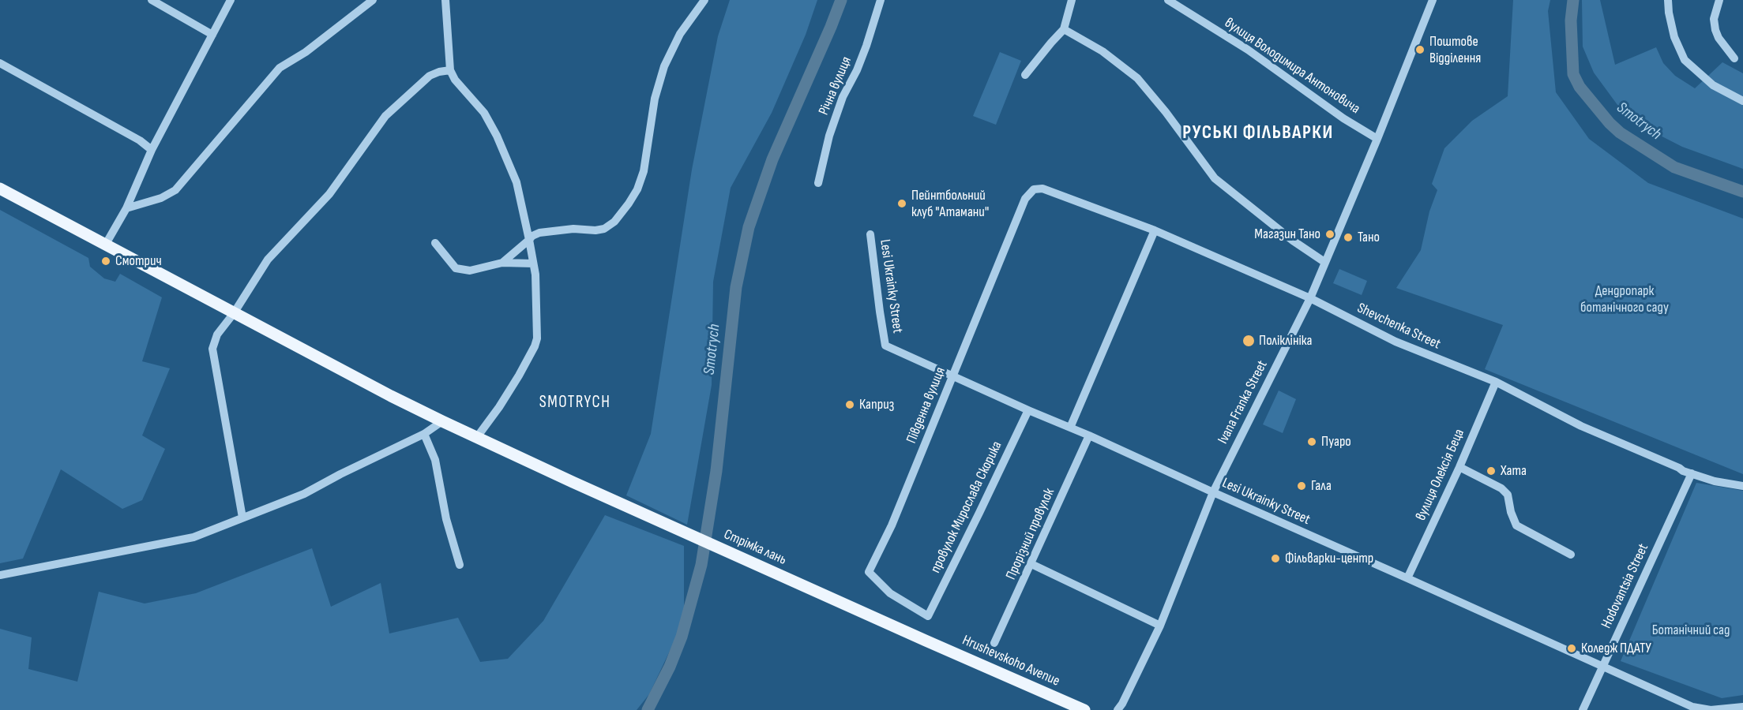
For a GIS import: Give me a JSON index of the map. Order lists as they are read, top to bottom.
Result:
{
  "streets": {
    "main road": ["Стрімка лань", "Hrushevskoho Avenue"],
    "street": [
      "вулиця Володимира Антоновича",
      "Річна вулиця",
      "Lesi Ukrainky Street",
      "Shevchenka Street",
      "Ivana Franka Street",
      "Південна вулиця",
      "вулиця Олексія Беца",
      "провулок Мирослава Скорика",
      "Прорізний провулок",
      "Hodovantsia Street"
    ]
  },
  "crossings": [
    ["вулиця Володимира Антоновича", "Ivana Franka Street"],
    ["Lesi Ukrainky Street", "Ivana Franka Street"],
    ["Lesi Ukrainky Street", "Південна вулиця"],
    ["Lesi Ukrainky Street", "вулиця Олексія Беца"],
    ["Lesi Ukrainky Street", "провулок Мирослава Скорика"],
    ["Lesi Ukrainky Street", "Прорізний провулок"],
    ["Lesi Ukrainky Street", "Hodovantsia Street"],
    ["Shevchenka Street", "Ivana Franka Street"],
    ["Shevchenka Street", "Південна вулиця"],
    ["Shevchenka Street", "вулиця Олексія Беца"],
    ["Shevchenka Street", "Hodovantsia Street"],
    ["Південна вулиця", "провулок Мирослава Скорика"],
    ["Стрімка лань", "Hrushevskoho Avenue"]
  ],
  "districts": ["РУСЬКІ ФІЛЬВАРКИ", "SMOTRYCH"],
  "water": ["Smotrych"],
  "parks": ["Дендропарк ботанічного саду", "Ботанічний сад"],
  "places": [
    "Поштове Відділення",
    "Пейнтбольний клуб \"Атамани\"",
    "Магазин Тано",
    "Тано",
    "Смотрич",
    "Поліклініка",
    "Каприз",
    "Пуаро",
    "Хата",
    "Гала",
    "Фільварки-центр",
    "Коледж ПДАТУ"
  ]
}
